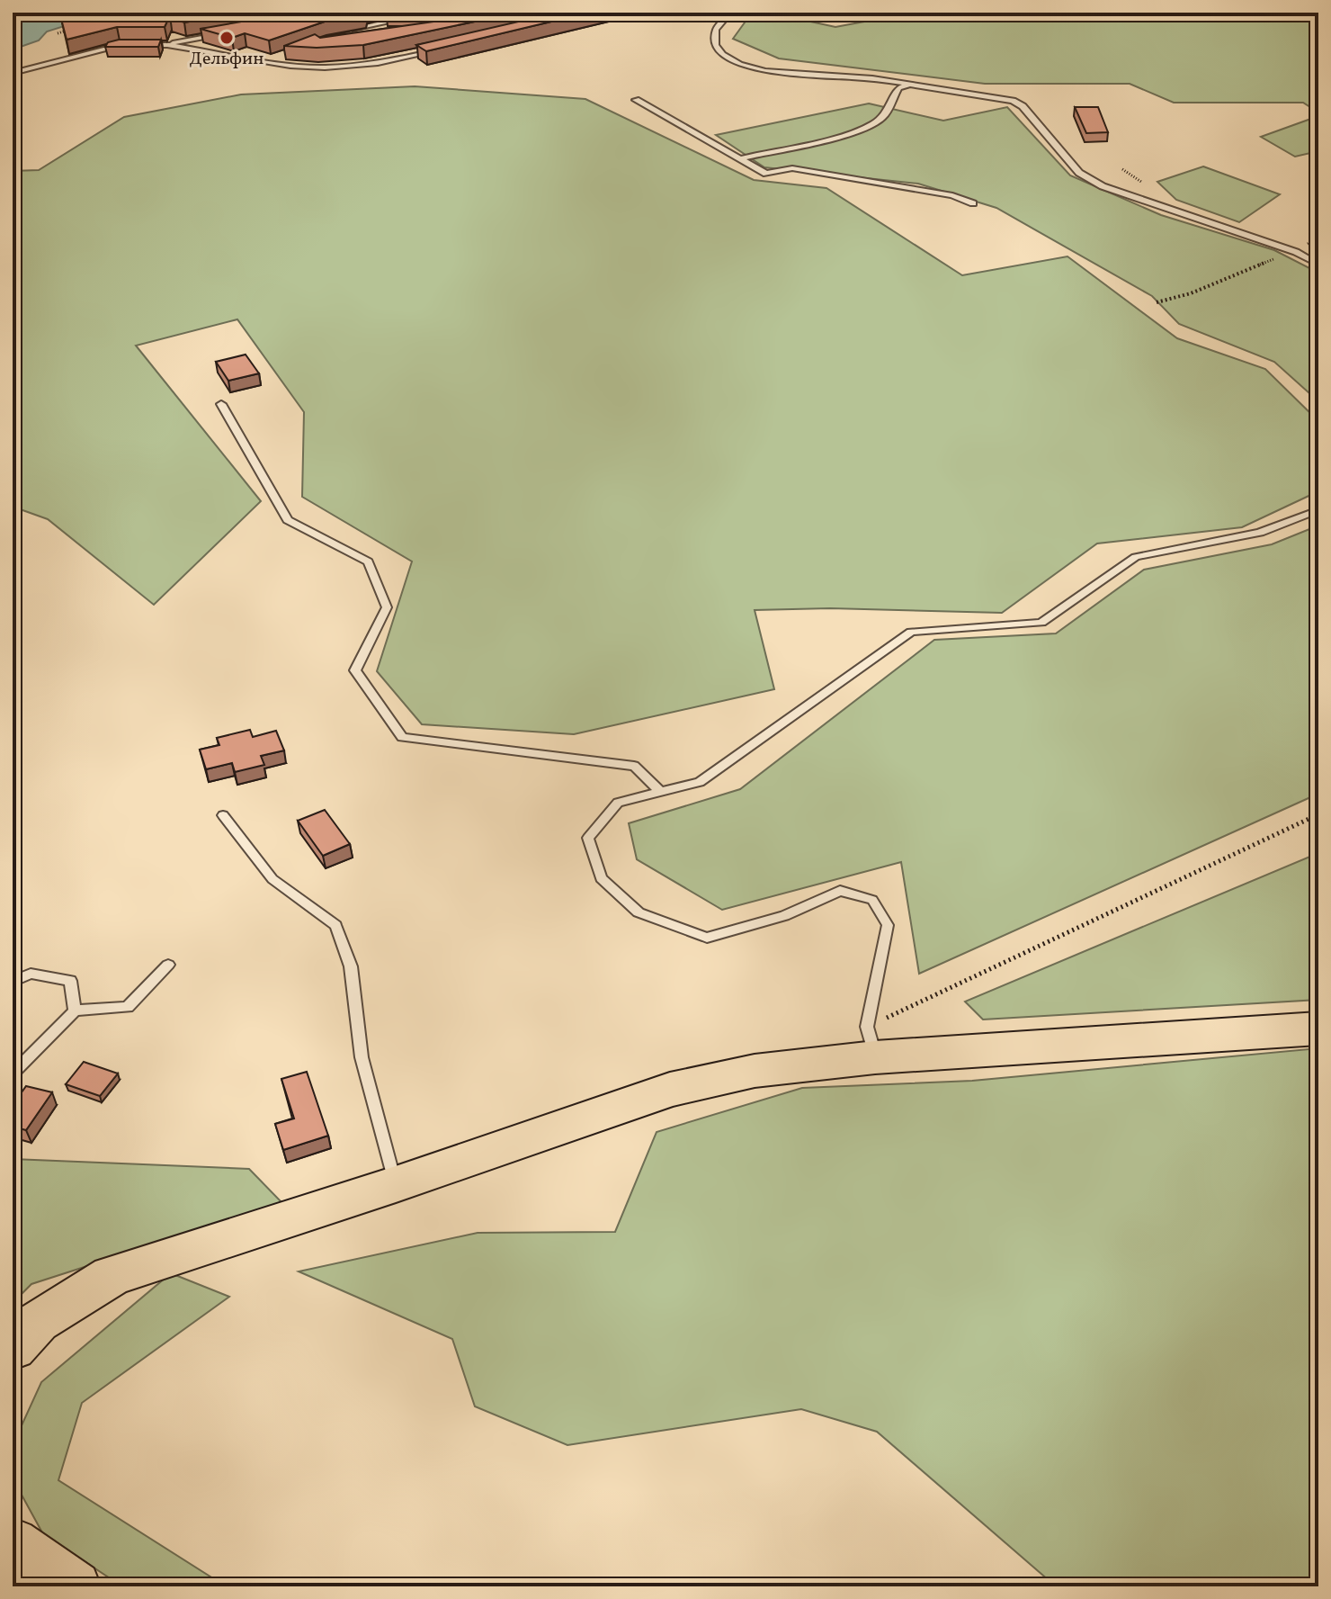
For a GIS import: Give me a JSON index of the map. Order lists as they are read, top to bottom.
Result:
{
  "places": ["Дельфин"]
}
